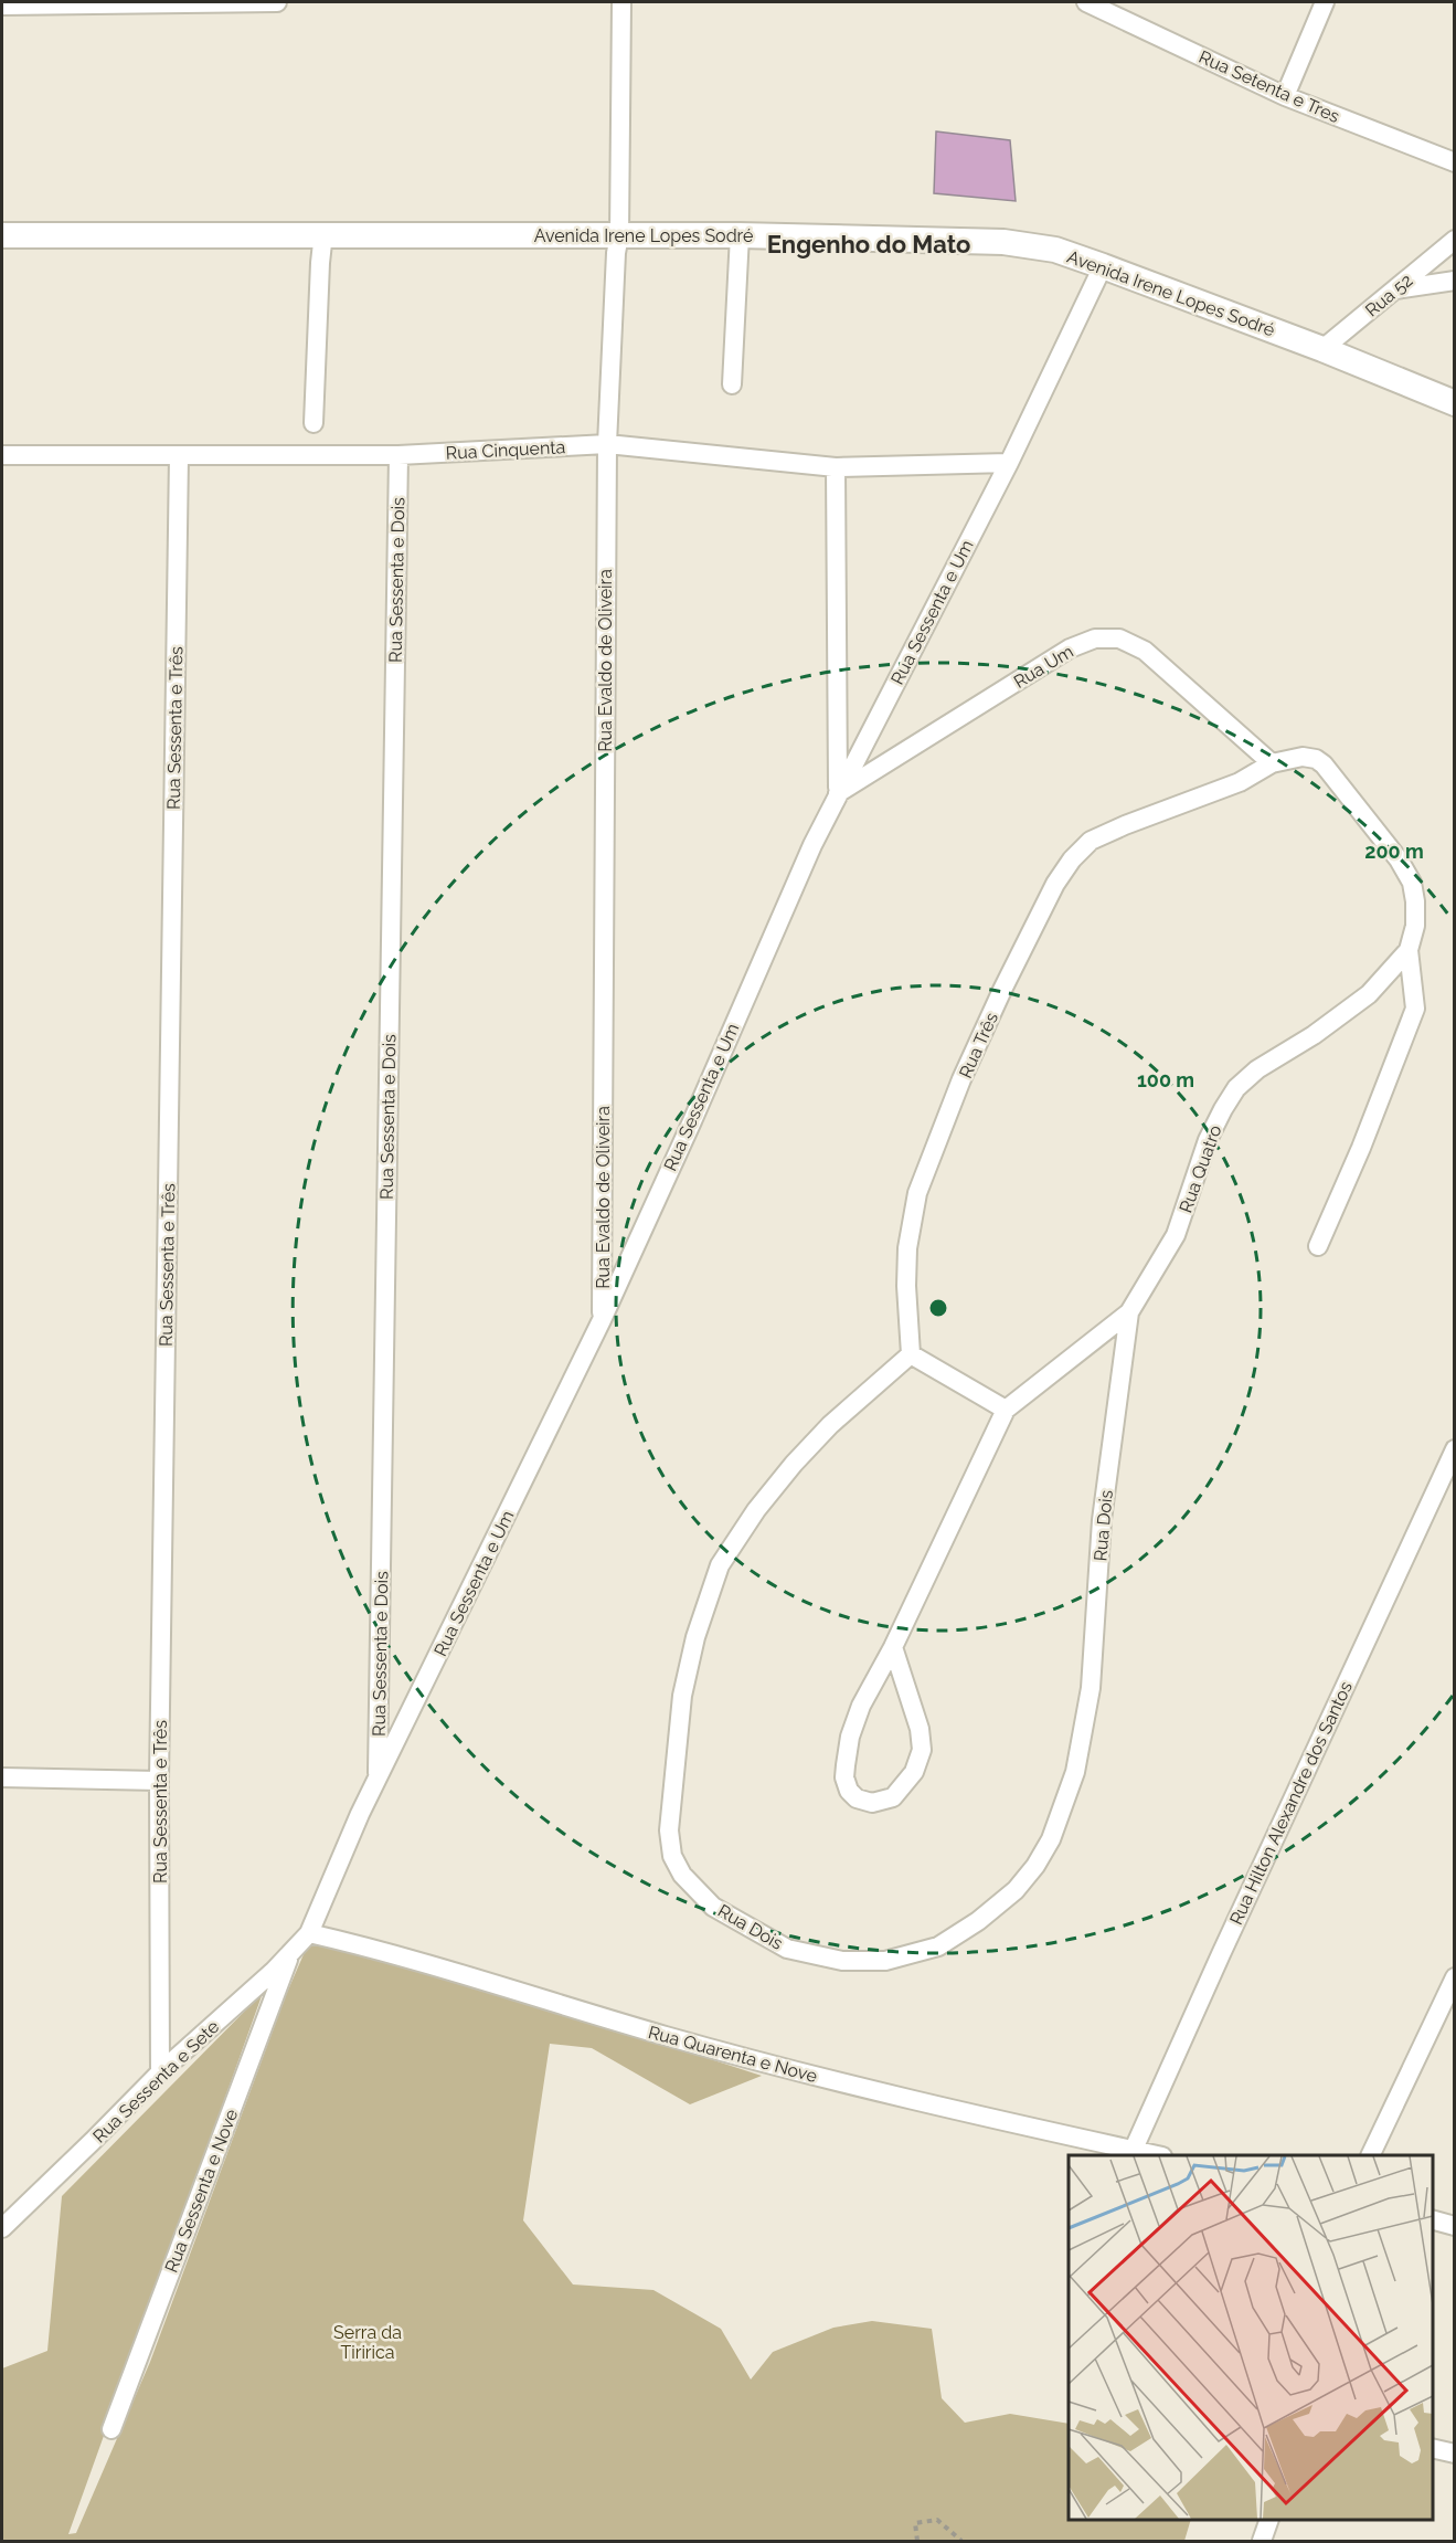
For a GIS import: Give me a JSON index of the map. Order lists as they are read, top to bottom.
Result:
{
  "streets": {
    "main road": ["Avenida Irene Lopes Sodré"],
    "street": [
      "Rua Setenta e Tres",
      "Rua 52",
      "Rua Cinquenta",
      "Rua Sessenta e Dois",
      "Rua Sessenta e Um",
      "Rua Evaldo de Oliveira",
      "Rua Um",
      "Rua Sessenta e Três",
      "Rua Três",
      "Rua Quatro",
      "Rua Dois",
      "Rua Hilton Alexandre dos Santos",
      "Rua Quarenta e Nove",
      "Rua Sessenta e Sete",
      "Rua Sessenta e Nove"
    ]
  },
  "crossings": [
    ["Avenida Irene Lopes Sodré", "Rua 52"],
    ["Avenida Irene Lopes Sodré", "Rua Sessenta e Um"],
    ["Avenida Irene Lopes Sodré", "Rua Evaldo de Oliveira"],
    ["Rua Cinquenta", "Rua Sessenta e Dois"],
    ["Rua Cinquenta", "Rua Sessenta e Um"],
    ["Rua Cinquenta", "Rua Evaldo de Oliveira"],
    ["Rua Cinquenta", "Rua Sessenta e Três"],
    ["Rua Sessenta e Dois", "Rua Sessenta e Um"],
    ["Rua Sessenta e Um", "Rua Evaldo de Oliveira"],
    ["Rua Sessenta e Um", "Rua Um"],
    ["Rua Sessenta e Um", "Rua Quarenta e Nove"],
    ["Rua Sessenta e Um", "Rua Sessenta e Sete"],
    ["Rua Um", "Rua Três"],
    ["Rua Sessenta e Três", "Rua Sessenta e Sete"],
    ["Rua Três", "Rua Dois"],
    ["Rua Quatro", "Rua Dois"],
    ["Rua Hilton Alexandre dos Santos", "Rua Quarenta e Nove"],
    ["Rua Quarenta e Nove", "Rua Sessenta e Sete"],
    ["Rua Sessenta e Sete", "Rua Sessenta e Nove"]
  ],
  "districts": ["Engenho do Mato"],
  "parks": ["Serra da Tiririca"],
  "rings": ["200 m", "100 m"]
}
